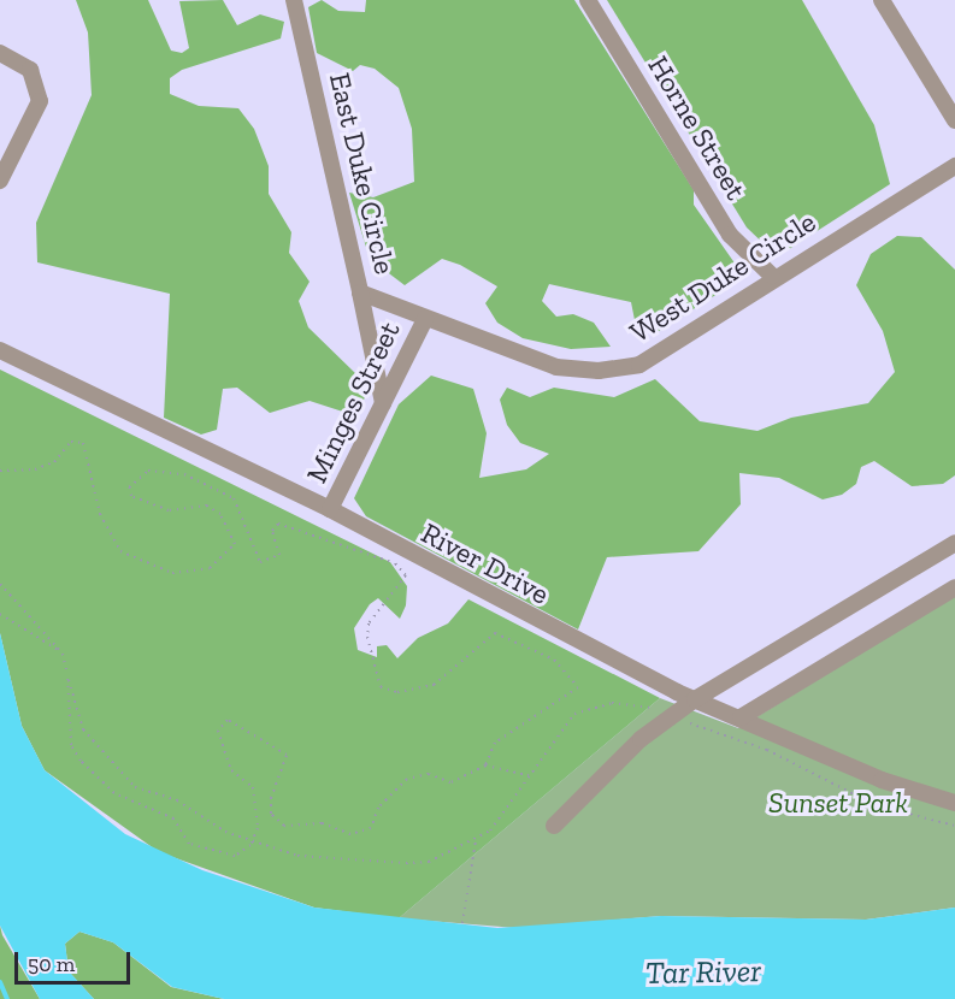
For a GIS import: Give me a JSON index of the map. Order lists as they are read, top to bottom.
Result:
{
  "streets": {
    "street": [
      "Horne Street",
      "East Duke Circle",
      "West Duke Circle",
      "Minges Street",
      "River Drive"
    ]
  },
  "crossings": [
    ["Horne Street", "West Duke Circle"],
    ["East Duke Circle", "West Duke Circle"],
    ["East Duke Circle", "Minges Street"],
    ["West Duke Circle", "Minges Street"],
    ["Minges Street", "River Drive"]
  ],
  "water": ["Tar River"],
  "parks": ["Sunset Park"],
  "scale_bar": "50 m"
}
